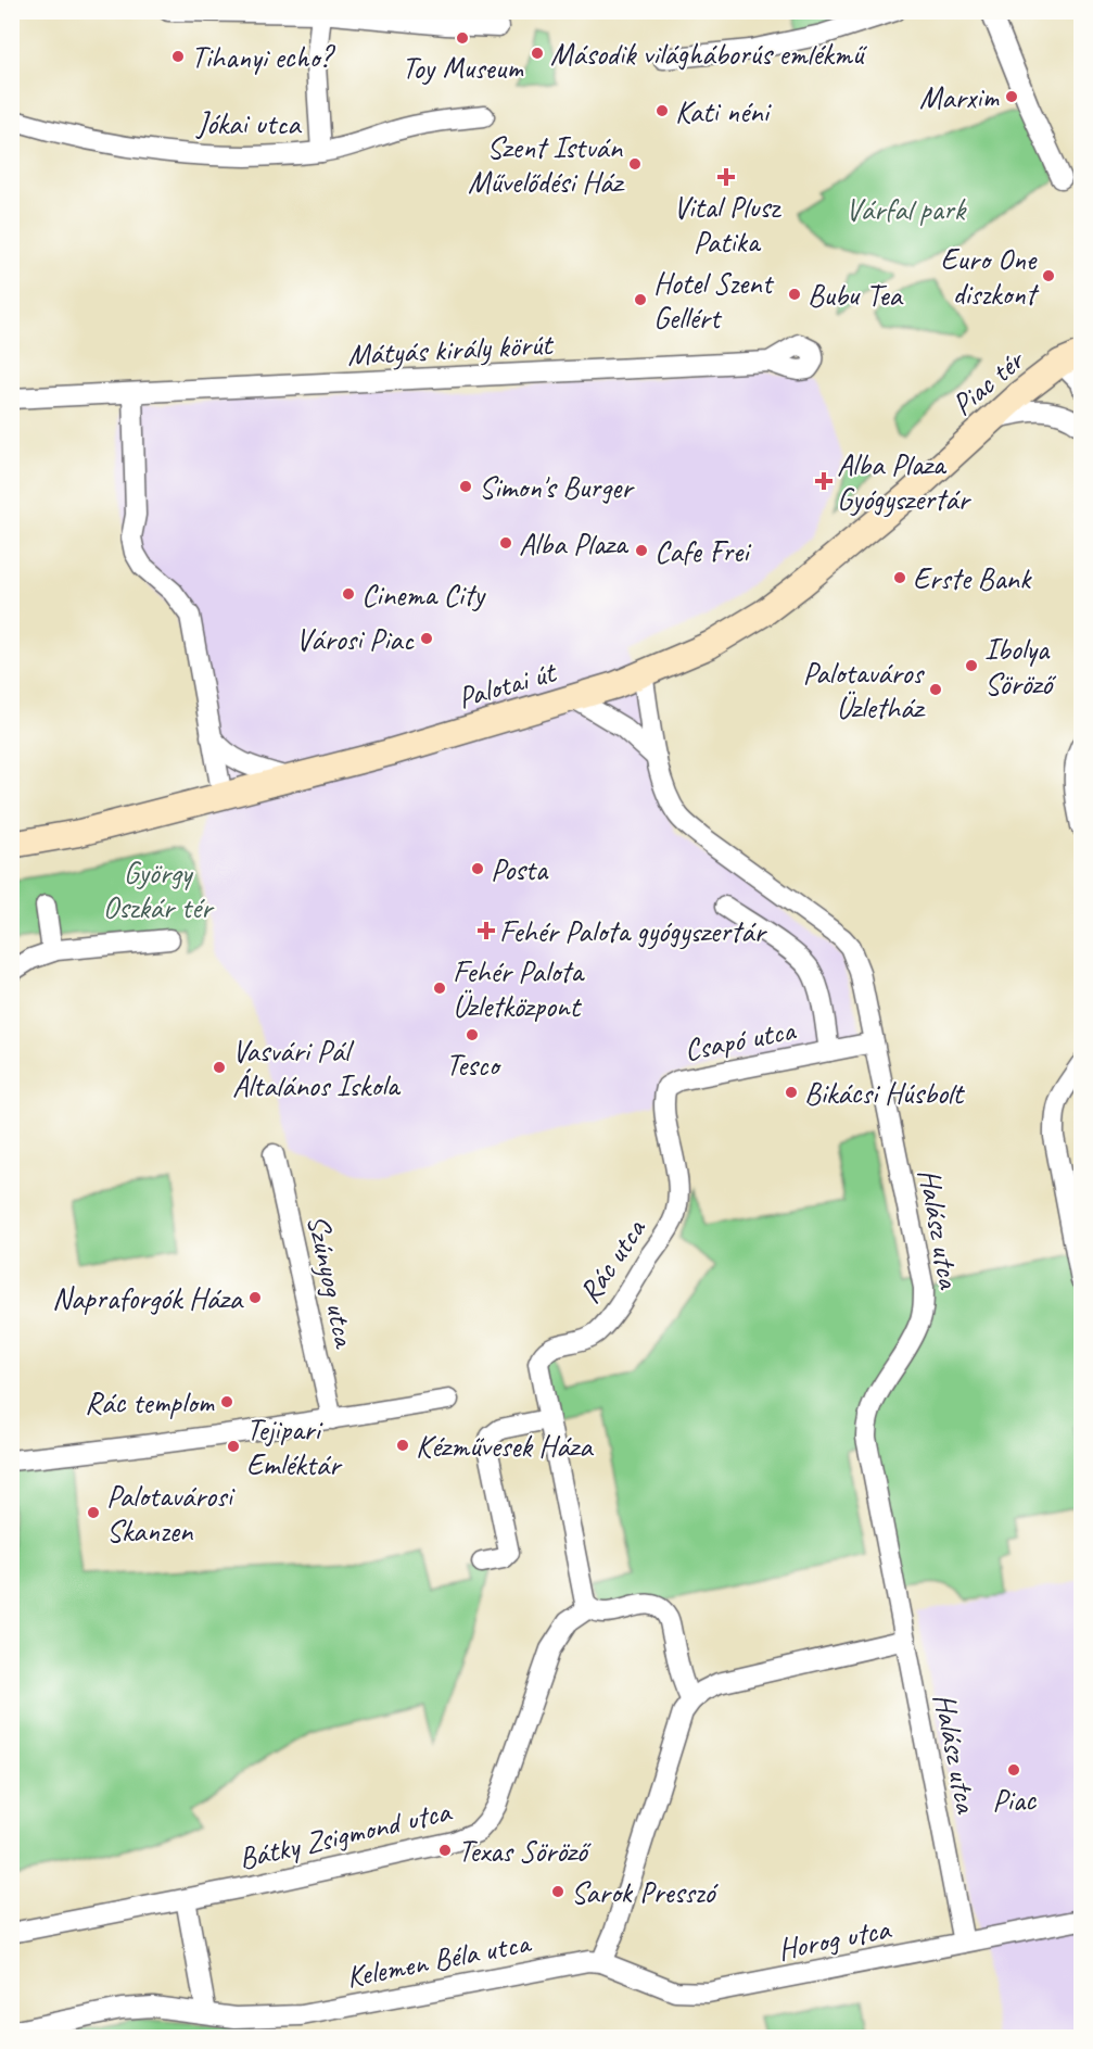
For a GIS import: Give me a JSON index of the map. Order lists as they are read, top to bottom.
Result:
{
  "streets": {
    "main road": ["Piac tér", "Palotai út"],
    "street": [
      "Jókai utca",
      "Mátyás király körút",
      "Csapó utca",
      "Halász utca",
      "Rác utca",
      "Szúnyog utca",
      "Bátky Zsigmond utca",
      "Horog utca",
      "Kelemen Béla utca"
    ]
  },
  "crossings": [
    ["Piac tér", "Palotai út"],
    ["Palotai út", "Halász utca"],
    ["Csapó utca", "Halász utca"],
    ["Csapó utca", "Rác utca"],
    ["Halász utca", "Horog utca"],
    ["Horog utca", "Kelemen Béla utca"]
  ],
  "parks": ["Várfal park", "György Oszkár tér"],
  "places": {
    "other": [
      "Toy Museum",
      "Második világháborús emlékmű",
      "Tihanyi echo?",
      "Marxim",
      "Kati néni",
      "Szent István Művelődési Ház",
      "Euro One diszkont",
      "Bubu Tea",
      "Hotel Szent Gellért",
      "Simon's Burger",
      "Alba Plaza",
      "Cafe Frei",
      "Erste Bank",
      "Cinema City",
      "Városi Piac",
      "Ibolya Söröző",
      "Palotaváros Üzletház",
      "Posta",
      "Fehér Palota Üzletközpont",
      "Tesco",
      "Vasvári Pál Általános Iskola",
      "Bikácsi Húsbolt",
      "Napraforgók Háza",
      "Rác templom",
      "Kézművesek Háza",
      "Tejipari Emléktár",
      "Palotavárosi Skanzen",
      "Piac",
      "Texas Söröző",
      "Sarok Presszó"
    ],
    "health": ["Vital Plusz Patika", "Alba Plaza Gyógyszertár", "Fehér Palota gyógyszertár"]
  }
}
